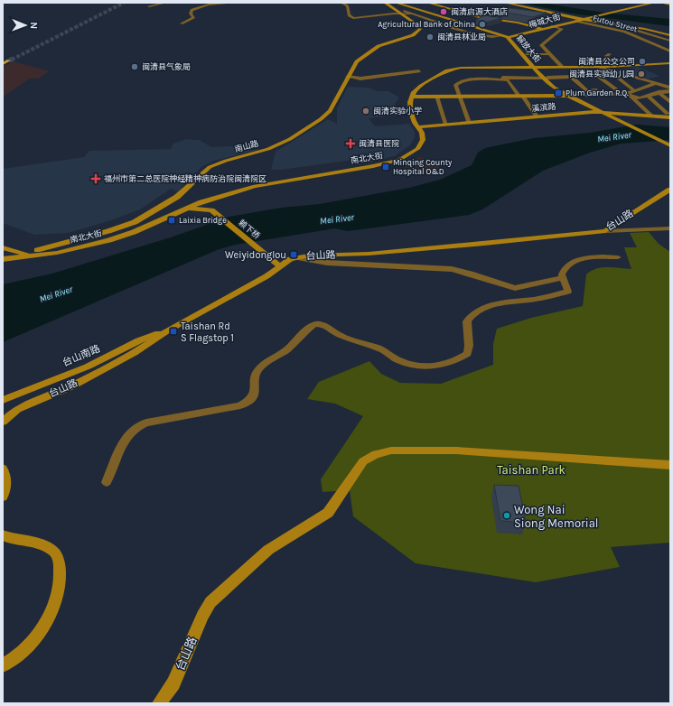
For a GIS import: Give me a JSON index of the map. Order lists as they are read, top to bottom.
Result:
{
  "streets": {
    "street": [
      "梅城大街",
      "Futou Street",
      "解放大街",
      "溪滨路",
      "南山路",
      "南北大街",
      "台山路",
      "赖下桥",
      "台山南路"
    ]
  },
  "crossings": [
    ["梅城大街", "Futou Street"],
    ["梅城大街", "解放大街"],
    ["解放大街", "溪滨路"],
    ["溪滨路", "南北大街"],
    ["南山路", "南北大街"],
    ["台山路", "赖下桥"],
    ["台山路", "台山南路"]
  ],
  "water": ["Mei River"],
  "parks": ["Taishan Park"],
  "places": {
    "other": [
      "闽清启源大酒店",
      "Agricultural Bank of China",
      "闽清县林业局",
      "闽清县公交公司",
      "闽清县气象局",
      "闽清县实验幼儿园",
      "闽清实验小学",
      "Wong Nai Siong Memorial"
    ],
    "transit": [
      "Plum Garden R.Q.",
      "Minqing County Hospital O&D",
      "Laixia Bridge",
      "Weiyidonglou",
      "Taishan Rd S Flagstop 1"
    ],
    "health": ["闽清县医院", "福州市第二总医院神经精神病防治院闽清院区"]
  },
  "north": "right"
}
